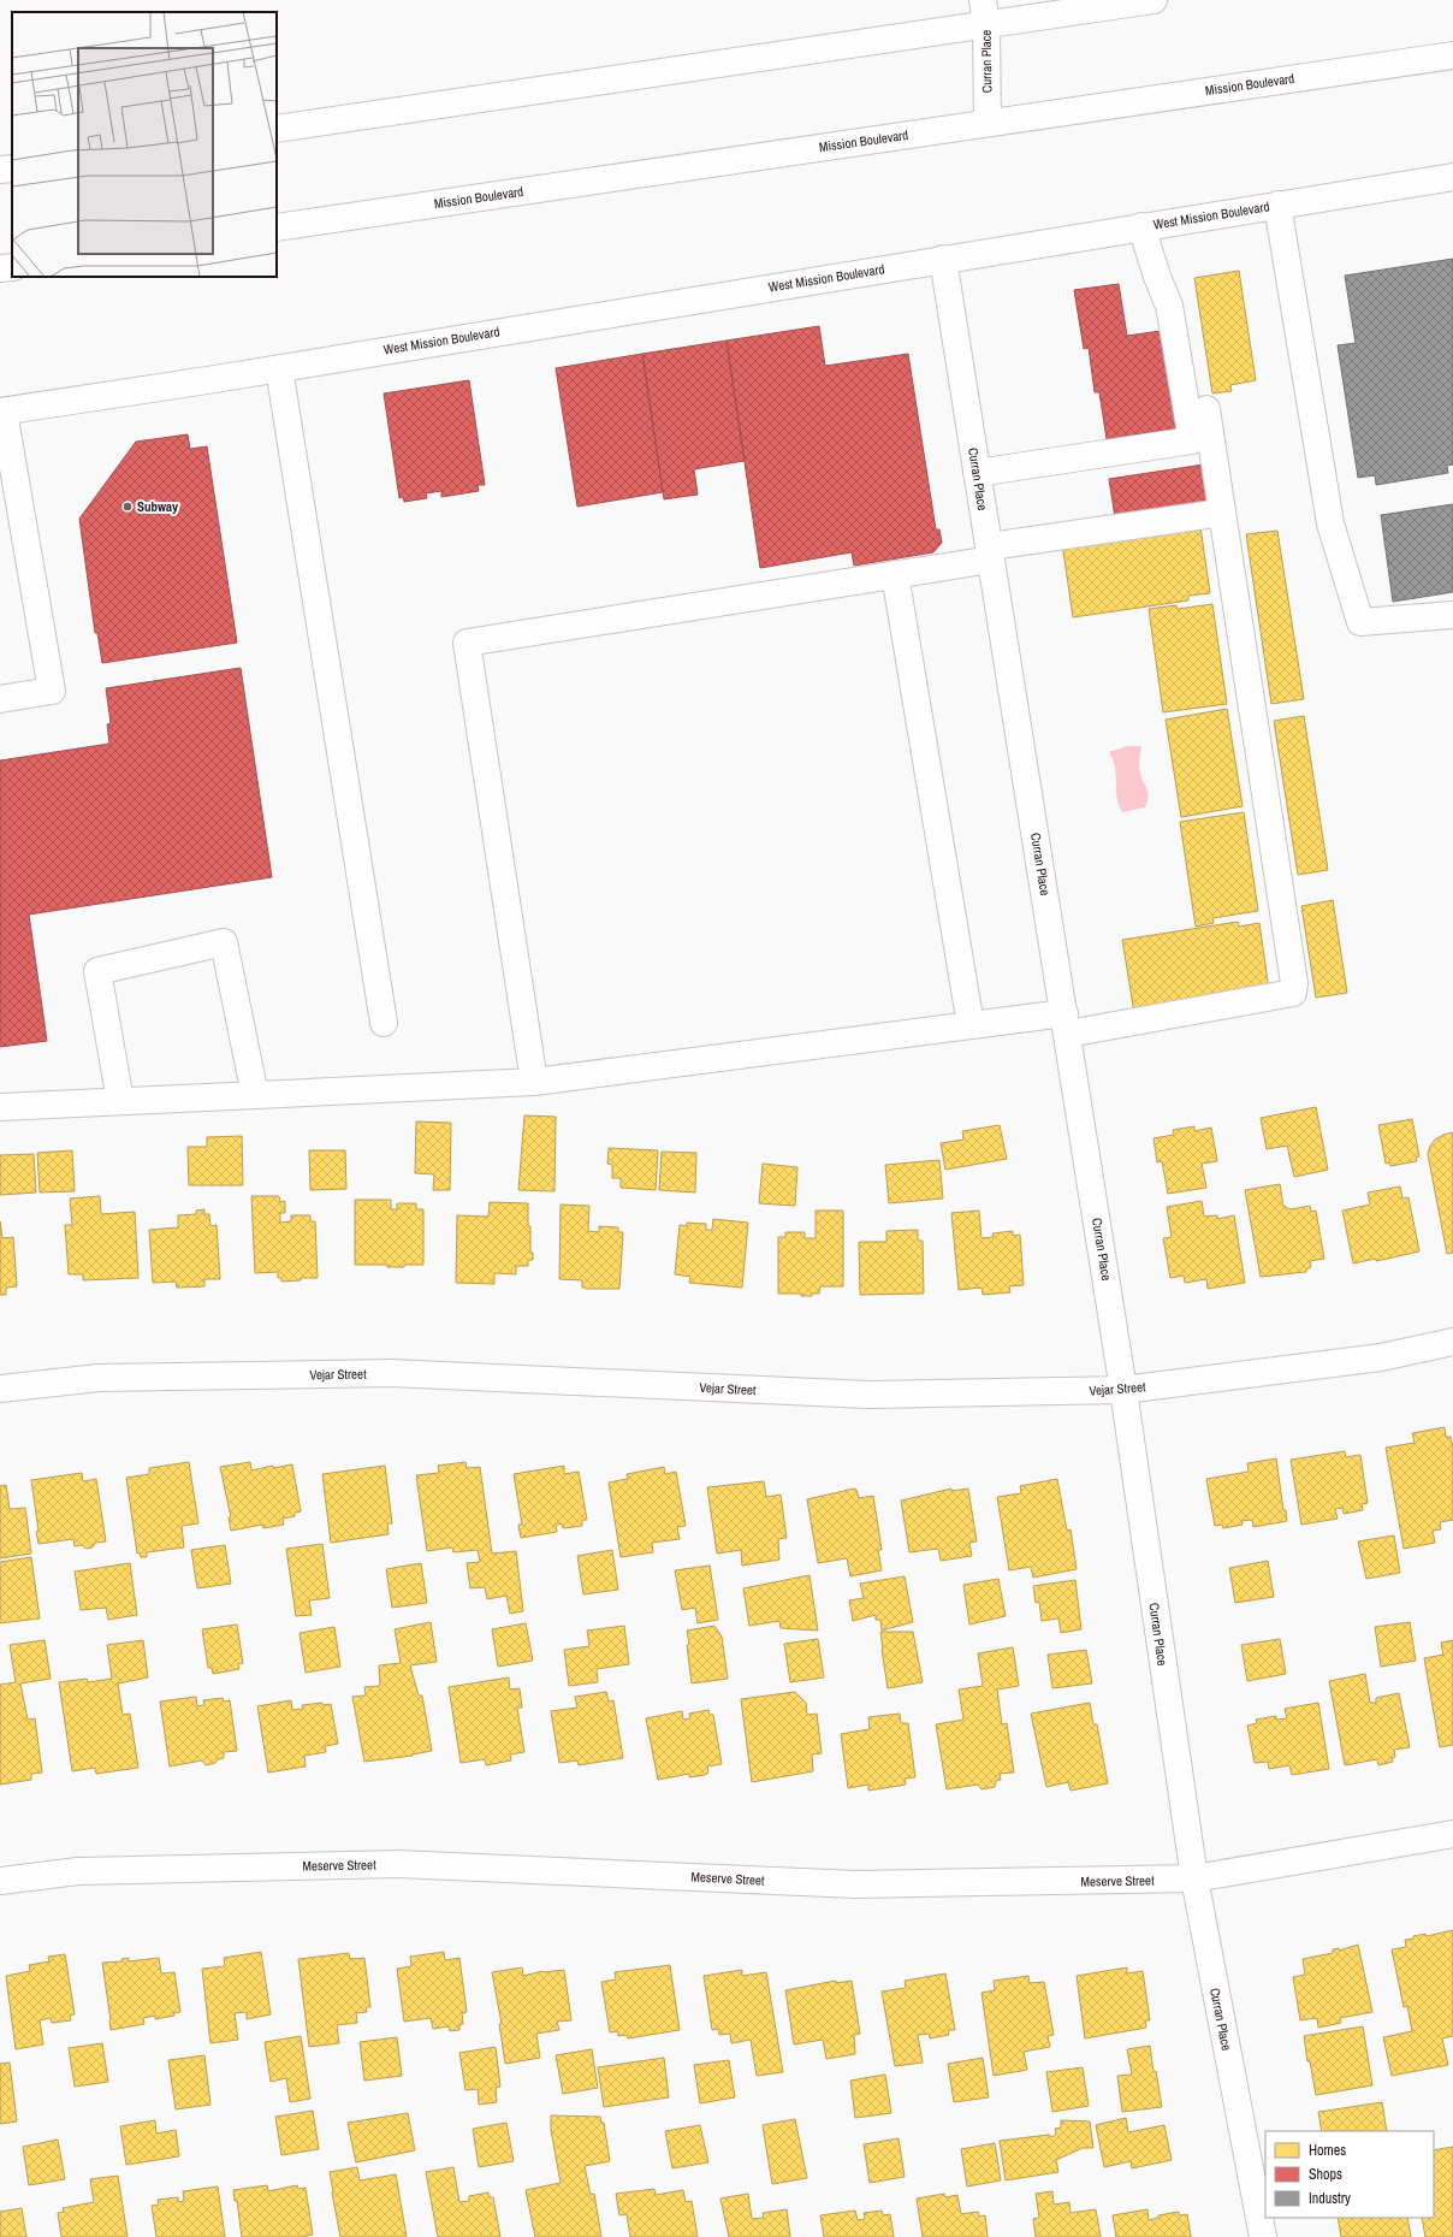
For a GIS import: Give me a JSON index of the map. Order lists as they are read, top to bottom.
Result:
{
  "streets": {
    "street": [
      "Curran Place",
      "Mission Boulevard",
      "West Mission Boulevard",
      "Vejar Street",
      "Meserve Street"
    ]
  },
  "crossings": [
    ["Curran Place", "Mission Boulevard"],
    ["Curran Place", "West Mission Boulevard"],
    ["Curran Place", "Vejar Street"],
    ["Curran Place", "Meserve Street"]
  ],
  "places": ["Subway"],
  "legend": ["Homes", "Shops", "Industry"]
}
